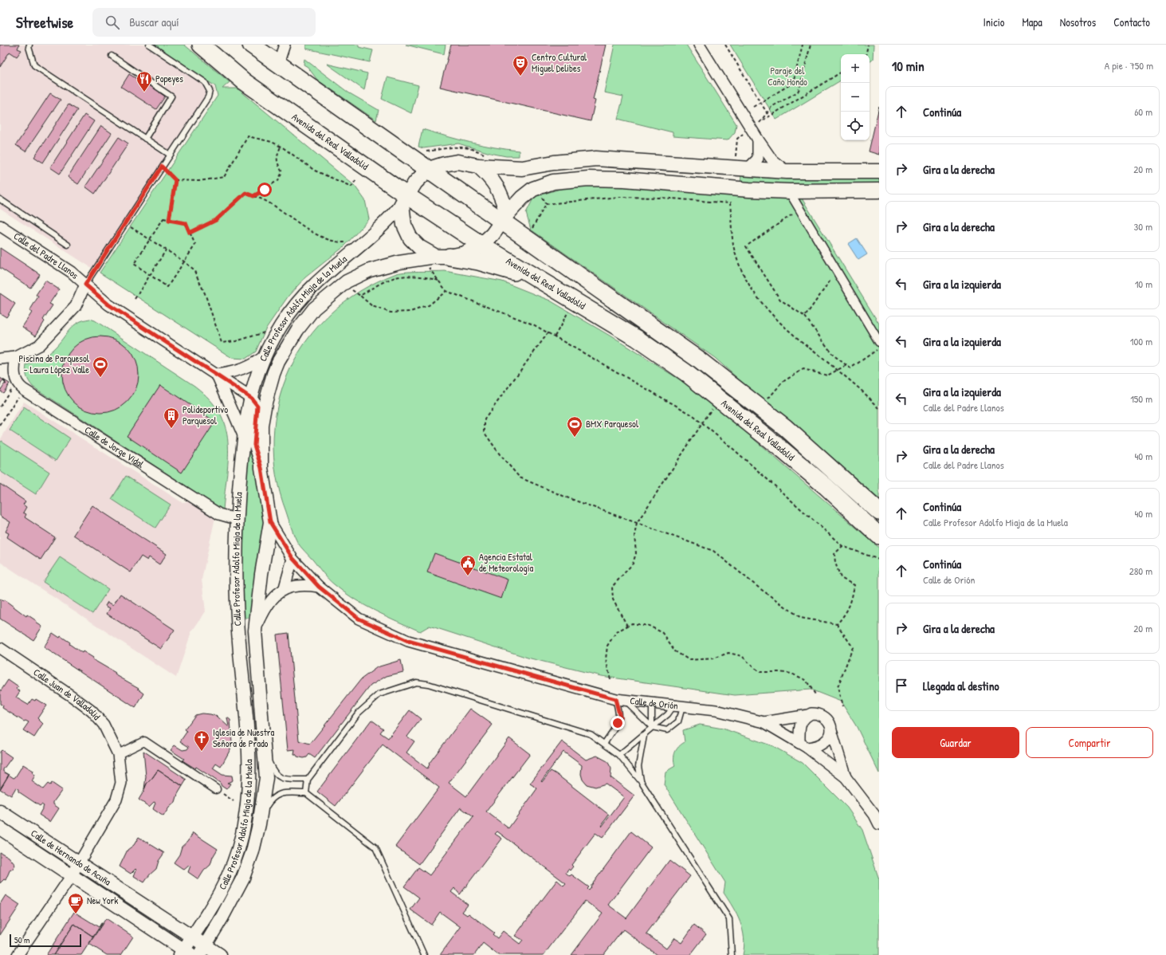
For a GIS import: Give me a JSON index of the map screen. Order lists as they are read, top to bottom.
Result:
{
  "streets": {
    "highway": ["Avenida del Real Valladolid"],
    "street": [
      "Calle del Padre Llanos",
      "Calle Profesor Adolfo Miaja de la Muela",
      "Calle de Jorge Vidal",
      "Calle Juan de Valladolid",
      "Calle de Orión",
      "Calle de Hernando de Acuña"
    ]
  },
  "crossings": [
    ["Avenida del Real Valladolid", "Calle Profesor Adolfo Miaja de la Muela"],
    ["Calle del Padre Llanos", "Calle Profesor Adolfo Miaja de la Muela"],
    ["Calle Profesor Adolfo Miaja de la Muela", "Calle de Jorge Vidal"],
    ["Calle Profesor Adolfo Miaja de la Muela", "Calle de Orión"],
    ["Calle Profesor Adolfo Miaja de la Muela", "Calle de Hernando de Acuña"],
    ["Calle Juan de Valladolid", "Calle de Hernando de Acuña"]
  ],
  "parks": ["Paraje del Caño Hondo"],
  "places": {
    "theatre": ["Centro Cultural Miguel Delibes"],
    "restaurant": ["Popeyes"],
    "sports": ["Piscina de Parquesol - Laura López Valle", "BMX Parquesol"],
    "building": ["Polideportivo Parquesol"],
    "public building": ["Agencia Estatal de Meteorología"],
    "church": ["Iglesia de Nuestra Señora de Prado"],
    "cafe": ["New York"]
  },
  "scale_bar": "50 m",
  "page": {
    "header": "Streetwise",
    "search": "Buscar aquí",
    "nav": [
      "Inicio",
      "Mapa",
      "Nosotros",
      "Contacto"
    ],
    "heading": ["10 min", "A pie · 750 m"],
    "map_buttons": ["+", "−"],
    "list": [
      ["Continúa", "60 m"],
      ["Gira a la derecha", "20 m"],
      ["Gira a la derecha", "30 m"],
      ["Gira a la izquierda", "10 m"],
      ["Gira a la izquierda", "100 m"],
      ["Gira a la izquierda", "Calle del Padre Llanos", "150 m"],
      ["Gira a la derecha", "Calle del Padre Llanos", "40 m"],
      ["Continúa", "Calle Profesor Adolfo Miaja de la Muela", "40 m"],
      ["Continúa", "Calle de Orión", "280 m"],
      ["Gira a la derecha", "20 m"],
      "Llegada al destino"
    ],
    "buttons": ["Guardar", "Compartir"],
    "scale": "50 m"
  }
}
